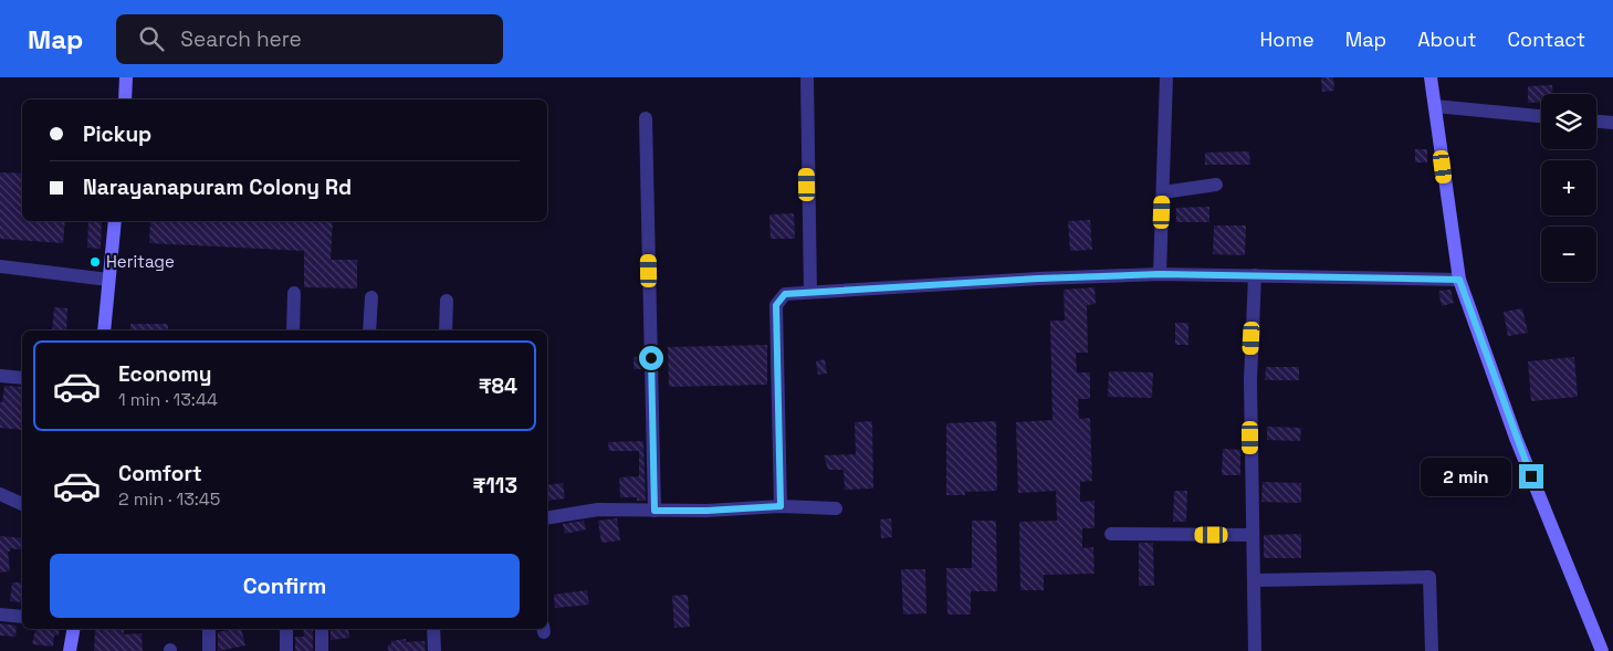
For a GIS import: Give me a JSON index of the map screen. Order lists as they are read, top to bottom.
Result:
{
  "places": ["Heritage"],
  "page": {
    "header": "Map",
    "search": "Search here",
    "nav": [
      "Home",
      "Map",
      "About",
      "Contact"
    ],
    "map_buttons": ["+", "−"],
    "banner": ["Pickup", "Narayanapuram Colony Rd"],
    "list": [
      {
        "name": "Economy",
        "note": "1 min · 13:44",
        "value": "₹84"
      },
      {
        "name": "Comfort",
        "note": "2 min · 13:45",
        "value": "₹113"
      }
    ],
    "bubble": "2 min",
    "buttons": "Confirm"
  }
}
